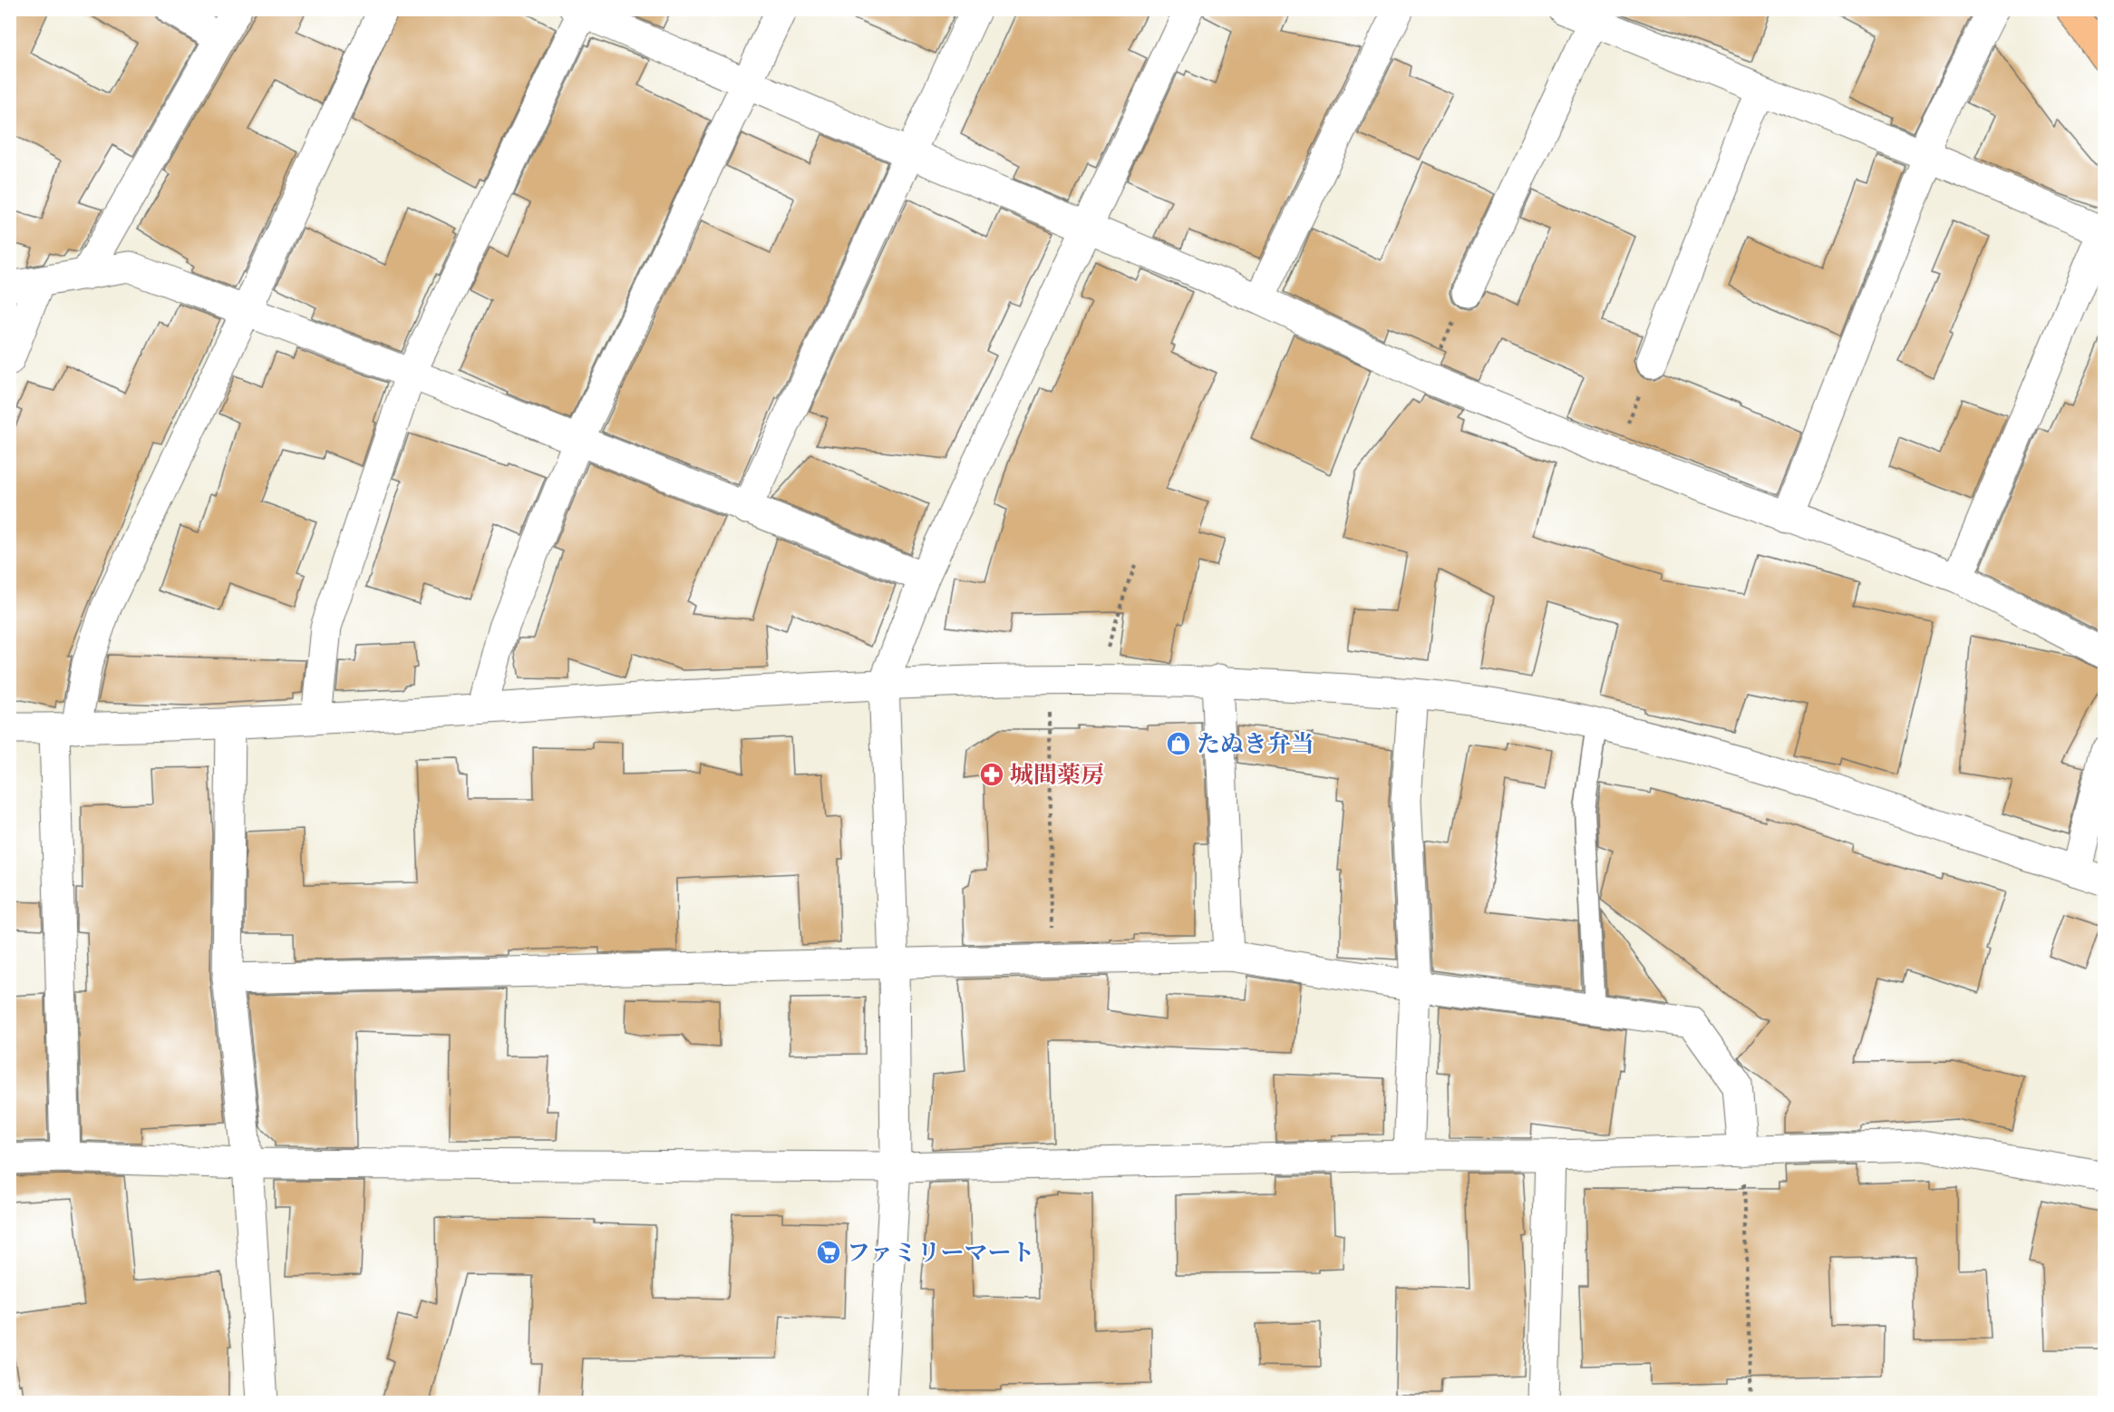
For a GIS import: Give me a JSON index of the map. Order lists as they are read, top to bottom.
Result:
{
  "places": {
    "shop": ["たぬき弁当"],
    "pharmacy": ["城間薬房"],
    "supermarket": ["ファミリーマート"]
  }
}
